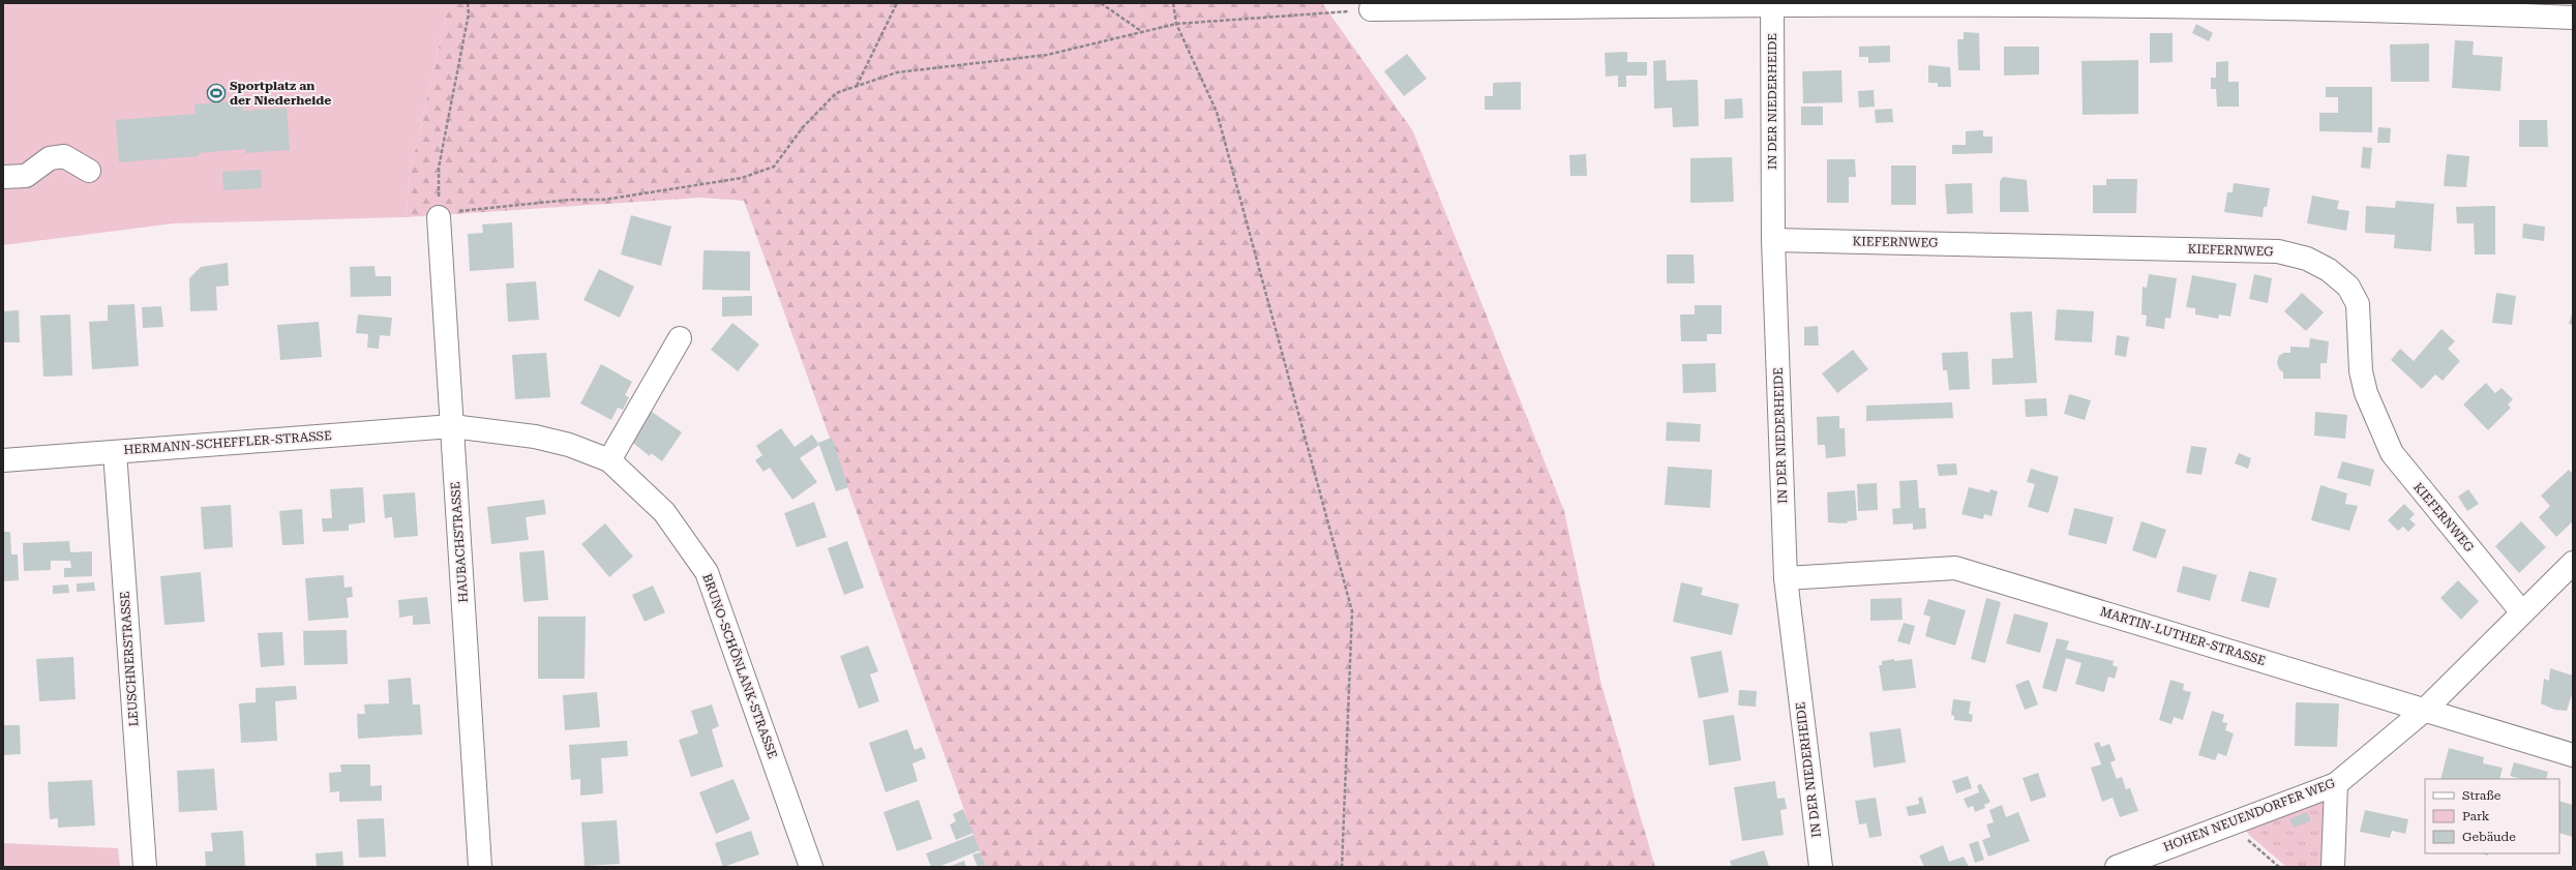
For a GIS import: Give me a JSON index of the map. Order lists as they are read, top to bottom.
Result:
{
  "streets": {
    "street": [
      "IN DER NIEDERHEIDE",
      "KIEFERNWEG",
      "HERMANN-SCHEFFLER-STRASSE",
      "HAUBACHSTRASSE",
      "MARTIN-LUTHER-STRASSE",
      "LEUSCHNERSTRASSE",
      "BRUNO-SCHÖNLANK-STRASSE",
      "HOHEN NEUENDORFER WEG"
    ]
  },
  "crossings": [
    ["IN DER NIEDERHEIDE", "KIEFERNWEG"],
    ["IN DER NIEDERHEIDE", "MARTIN-LUTHER-STRASSE"],
    ["KIEFERNWEG", "HOHEN NEUENDORFER WEG"],
    ["HERMANN-SCHEFFLER-STRASSE", "HAUBACHSTRASSE"],
    ["HERMANN-SCHEFFLER-STRASSE", "LEUSCHNERSTRASSE"],
    ["HERMANN-SCHEFFLER-STRASSE", "BRUNO-SCHÖNLANK-STRASSE"],
    ["HAUBACHSTRASSE", "BRUNO-SCHÖNLANK-STRASSE"],
    ["MARTIN-LUTHER-STRASSE", "HOHEN NEUENDORFER WEG"]
  ],
  "places": {
    "sports": ["Sportplatz an der Niederheide"]
  },
  "legend": ["Straße", "Park", "Gebäude"]
}
